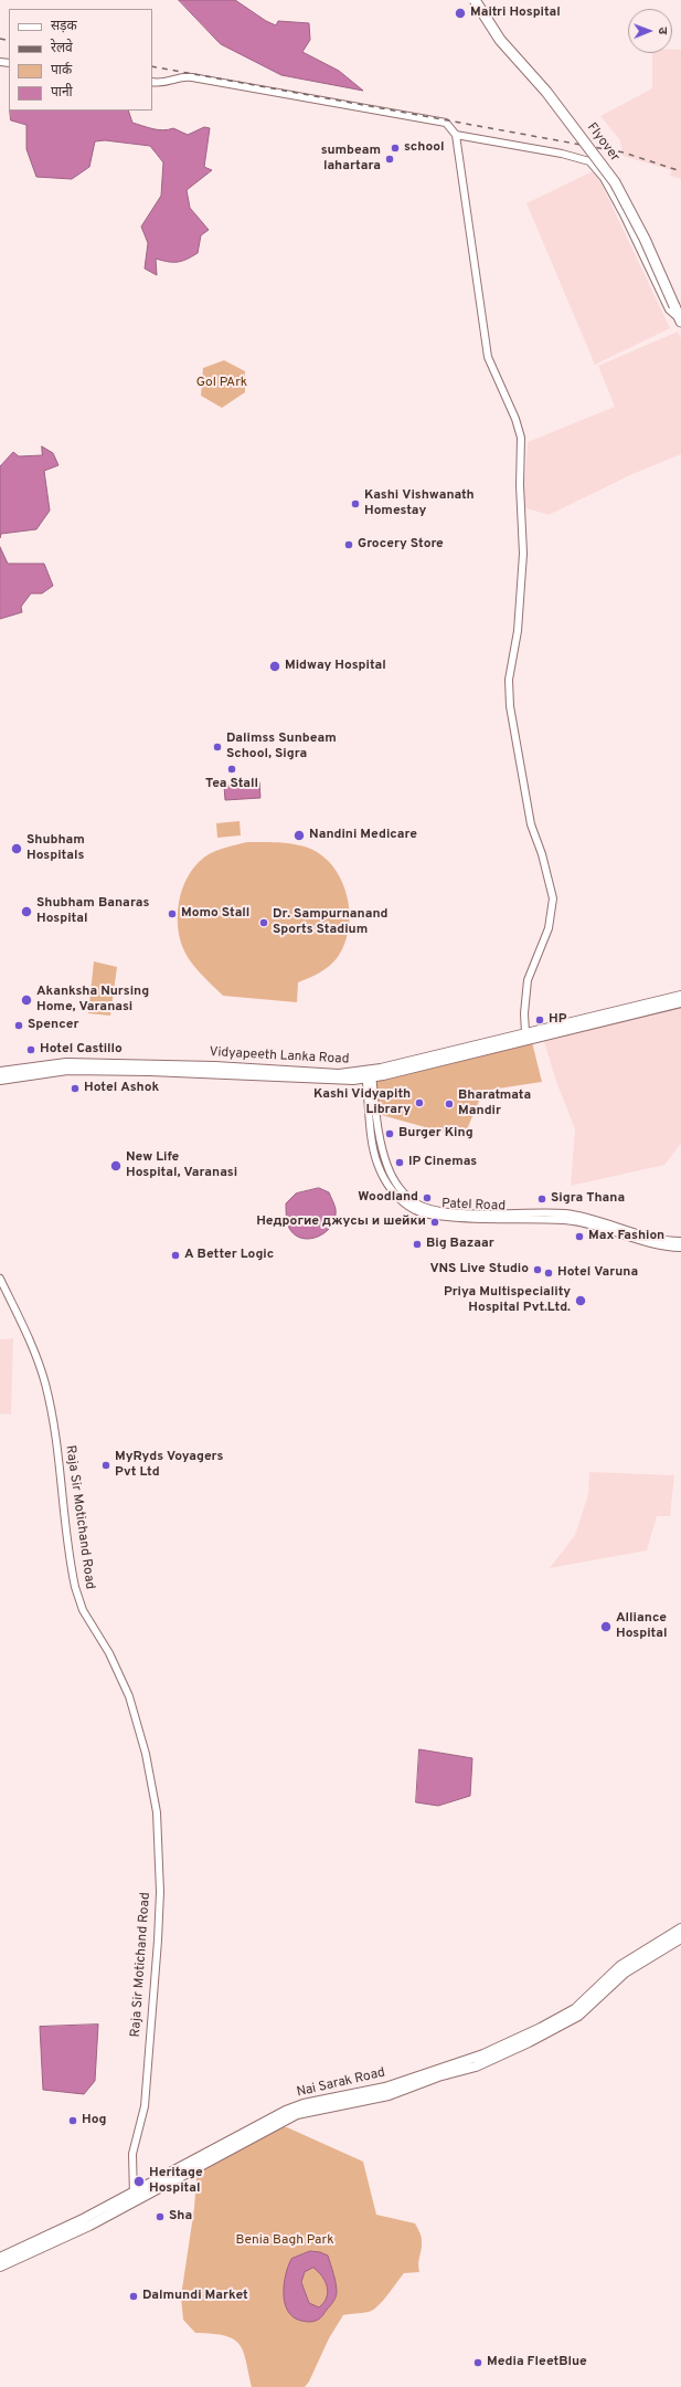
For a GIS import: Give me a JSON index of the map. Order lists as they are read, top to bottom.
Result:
{
  "streets": {
    "highway": ["Flyover"],
    "main road": ["Vidyapeeth Lanka Road", "Nai Sarak Road"],
    "street": ["Patel Road", "Raja Sir Motichand Road"]
  },
  "crossings": [
    ["Vidyapeeth Lanka Road", "Patel Road"],
    ["Raja Sir Motichand Road", "Nai Sarak Road"]
  ],
  "parks": ["Gol PArk", "Benia Bagh Park"],
  "places": [
    "Maitri Hospital",
    "school",
    "sumbeam lahartara",
    "Kashi Vishwanath Homestay",
    "Grocery Store",
    "Midway Hospital",
    "Dalimss Sunbeam School, Sigra",
    "Tea Stall",
    "Nandini Medicare",
    "Shubham Hospitals",
    "Shubham Banaras Hospital",
    "Momo Stall",
    "Dr. Sampurnanand Sports Stadium",
    "Akanksha Nursing Home, Varanasi",
    "HP",
    "Spencer",
    "Hotel Castillo",
    "Hotel Ashok",
    "Kashi Vidyapith Library",
    "Bharatmata Mandir",
    "Burger King",
    "IP Cinemas",
    "New Life Hospital, Varanasi",
    "Woodland",
    "Sigra Thana",
    "Недрогие джусы и шейки",
    "Max Fashion",
    "Big Bazaar",
    "A Better Logic",
    "VNS Live Studio",
    "Hotel Varuna",
    "Priya Multispeciality Hospital Pvt.Ltd.",
    "MyRyds Voyagers Pvt Ltd",
    "Alliance Hospital",
    "Hog",
    "Heritage Hospital",
    "Sha",
    "Dalmundi Market",
    "Media FleetBlue"
  ],
  "legend": [
    "सड़क",
    "रेलवे",
    "पार्क",
    "पानी"
  ],
  "north": "right"
}
